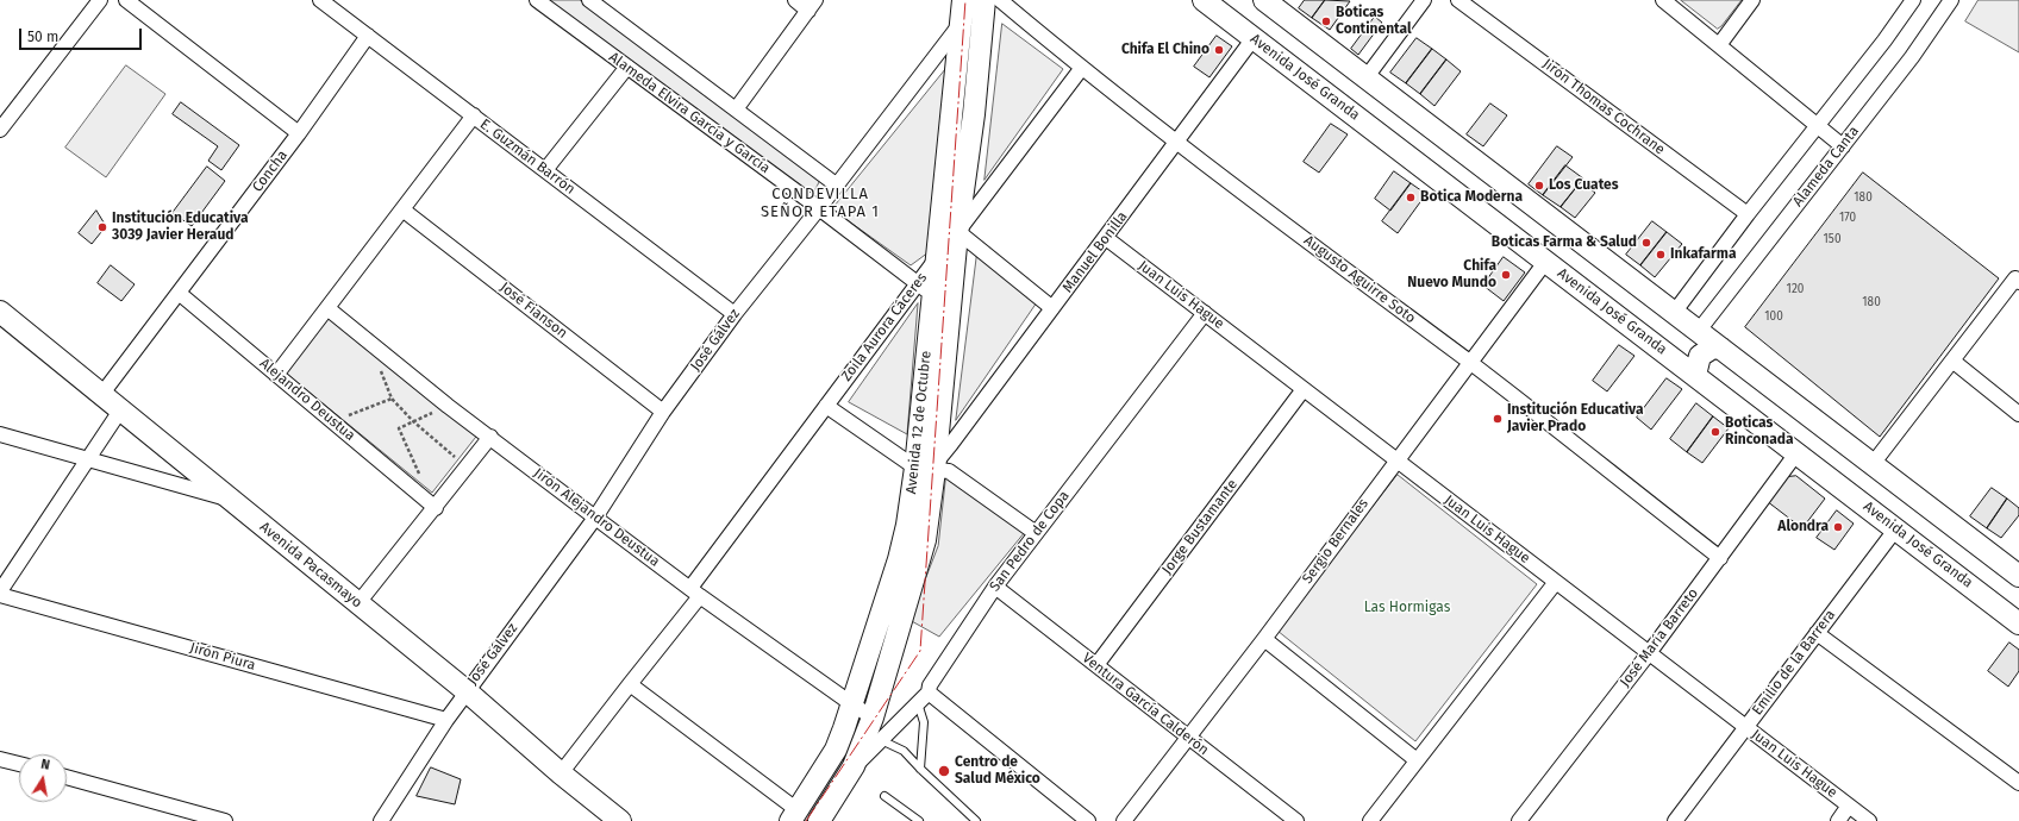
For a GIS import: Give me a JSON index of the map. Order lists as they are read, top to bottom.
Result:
{
  "streets": {
    "main road": ["Avenida José Granda", "Avenida 12 de Octubre", "Avenida Pacasmayo"],
    "street": [
      "Jirón Thomas Cochrane",
      "Alameda Elvira García y García",
      "E. Guzmán Barrón",
      "Alameda Canta",
      "Concha",
      "Manuel Bonilla",
      "Augusto Aguirre Soto",
      "Juan Luis Hague",
      "José Fianson",
      "Zoila Aurora Cáceres",
      "José Gálvez",
      "Alejandro Deustua",
      "Jirón Alejandro Deustua",
      "Jorge Bustamante",
      "San Pedro de Copa",
      "Sergio Bernales",
      "José María Barreto",
      "Jirón Piura",
      "Emilio de la Barrera",
      "Ventura García Calderón"
    ]
  },
  "crossings": [
    ["Avenida José Granda", "Manuel Bonilla"],
    ["Avenida José Granda", "Sergio Bernales"],
    ["Avenida José Granda", "José María Barreto"],
    ["Avenida José Granda", "Emilio de la Barrera"],
    ["Alameda Elvira García y García", "Zoila Aurora Cáceres"],
    ["Alameda Elvira García y García", "José Gálvez"],
    ["Alameda Elvira García y García", "Avenida 12 de Octubre"],
    ["E. Guzmán Barrón", "Concha"],
    ["E. Guzmán Barrón", "José Gálvez"],
    ["Concha", "Alejandro Deustua"],
    ["Concha", "Avenida Pacasmayo"],
    ["Manuel Bonilla", "Augusto Aguirre Soto"],
    ["Manuel Bonilla", "Juan Luis Hague"],
    ["Manuel Bonilla", "Avenida 12 de Octubre"],
    ["Augusto Aguirre Soto", "Zoila Aurora Cáceres"],
    ["Augusto Aguirre Soto", "Sergio Bernales"],
    ["Augusto Aguirre Soto", "José María Barreto"],
    ["Juan Luis Hague", "Jorge Bustamante"],
    ["Juan Luis Hague", "San Pedro de Copa"],
    ["Juan Luis Hague", "Sergio Bernales"],
    ["Juan Luis Hague", "José María Barreto"],
    ["Juan Luis Hague", "Emilio de la Barrera"],
    ["José Fianson", "José Gálvez"],
    ["Zoila Aurora Cáceres", "Avenida 12 de Octubre"],
    ["Zoila Aurora Cáceres", "Jirón Alejandro Deustua"],
    ["Zoila Aurora Cáceres", "Avenida Pacasmayo"],
    ["José Gálvez", "Avenida 12 de Octubre"],
    ["José Gálvez", "Jirón Alejandro Deustua"],
    ["José Gálvez", "Avenida Pacasmayo"],
    ["José Gálvez", "Jirón Piura"],
    ["Avenida 12 de Octubre", "Jirón Alejandro Deustua"],
    ["Avenida 12 de Octubre", "San Pedro de Copa"],
    ["Jorge Bustamante", "Ventura García Calderón"],
    ["San Pedro de Copa", "Ventura García Calderón"],
    ["Sergio Bernales", "Ventura García Calderón"]
  ],
  "districts": ["CONDEVILLA SEÑOR ETAPA 1"],
  "parks": ["Las Hormigas"],
  "places": [
    "Boticas Continental",
    "Chifa El Chino",
    "Los Cuates",
    "Botica Moderna",
    "Institución Educativa 3039 Javier Heraud",
    "Boticas Farma & Salud",
    "Inkafarma",
    "Chifa Nuevo Mundo",
    "Institución Educativa Javier Prado",
    "Boticas Rinconada",
    "Alondra",
    "Centro de Salud México"
  ],
  "house_numbers": [
    "180",
    "170",
    "150",
    "120",
    "180",
    "100"
  ],
  "scale_bar": "50 m",
  "north": "top"
}
